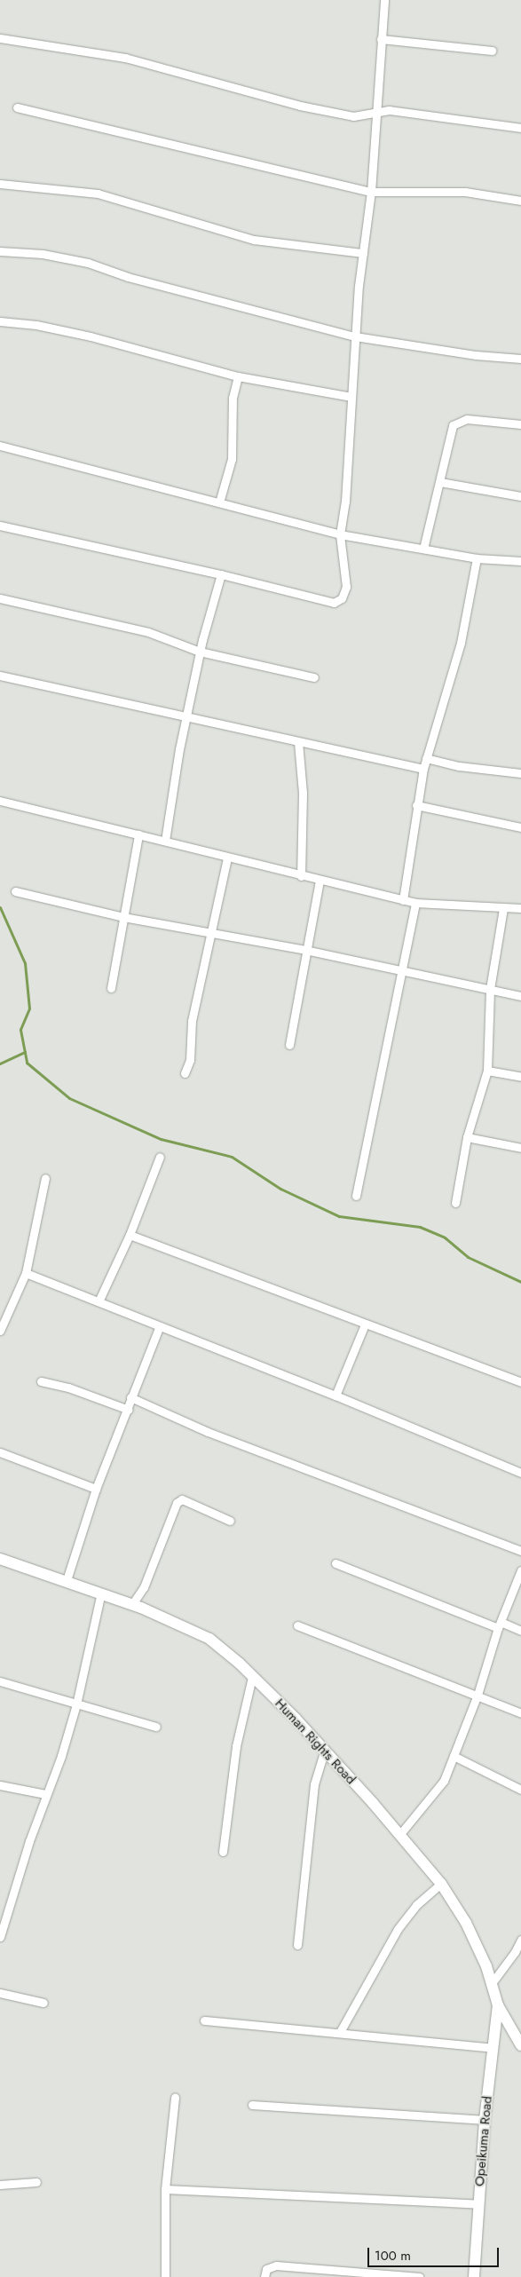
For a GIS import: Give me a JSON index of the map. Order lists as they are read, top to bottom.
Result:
{
  "streets": {
    "street": ["Human Rights Road", "Opeikuma Road"]
  },
  "crossings": [
    ["Human Rights Road", "Opeikuma Road"]
  ],
  "scale_bar": "100 m"
}
